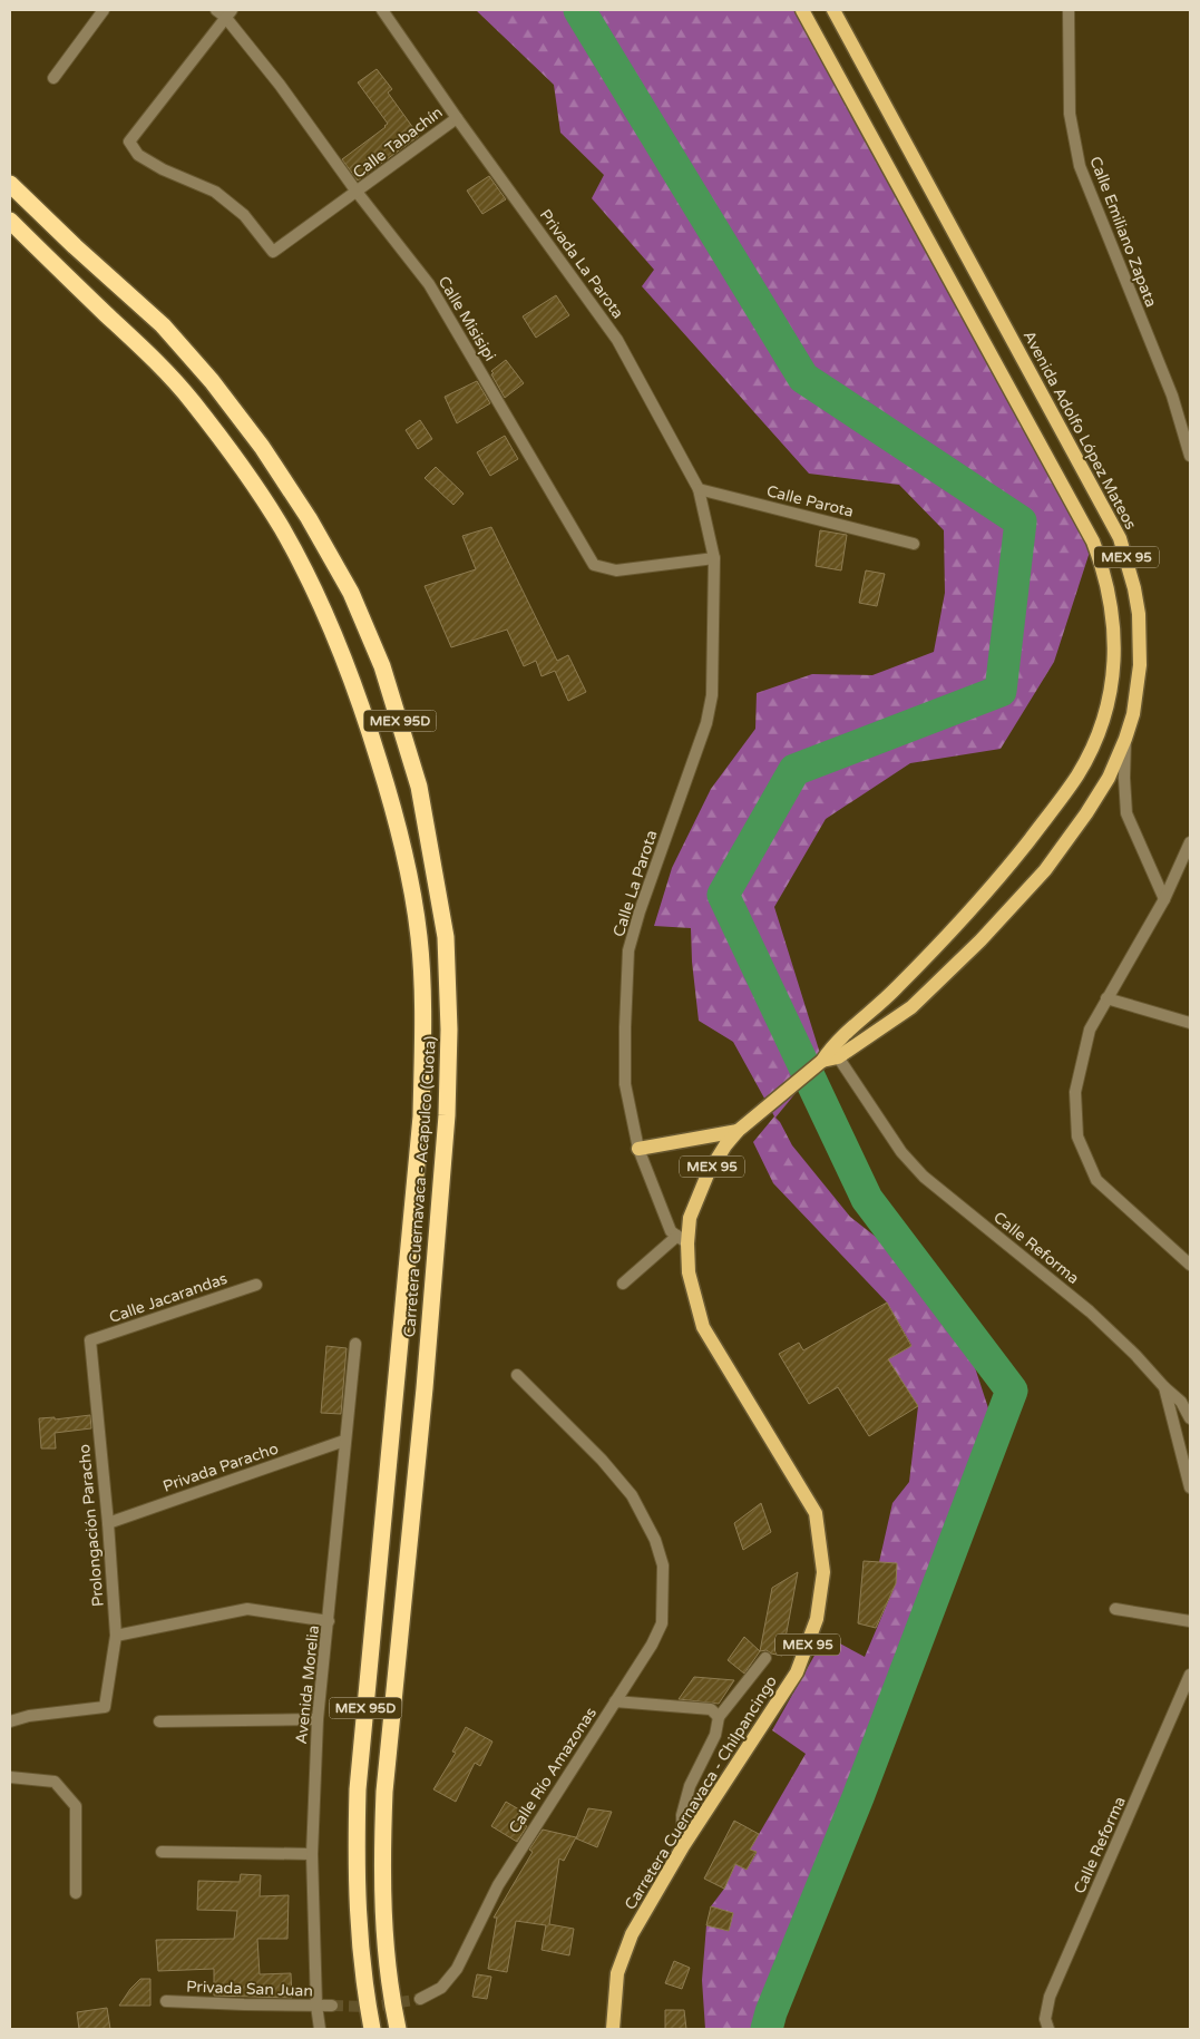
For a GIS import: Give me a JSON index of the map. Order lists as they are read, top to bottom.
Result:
{
  "streets": {
    "highway": ["MEX 95D", "Carretera Cuernavaca - Acapulco (Cuota)"],
    "main road": ["Avenida Adolfo López Mateos", "MEX 95", "Carretera Cuernavaca - Chilpancingo"],
    "street": [
      "Calle Tabachín",
      "Calle Emiliano Zapata",
      "Privada La Parota",
      "Calle Misisipi",
      "Calle Parota",
      "Calle La Parota",
      "Calle Reforma",
      "Calle Jacarandas",
      "Privada Paracho",
      "Prolongación Paracho",
      "Avenida Morelia",
      "Calle Río Amazonas",
      "Privada San Juan"
    ]
  },
  "crossings": [
    ["Calle Tabachín", "Privada La Parota"],
    ["Calle Tabachín", "Calle Misisipi"],
    ["Privada La Parota", "Calle Misisipi"],
    ["Privada La Parota", "Calle Parota"],
    ["Privada La Parota", "Calle La Parota"],
    ["Calle Misisipi", "Calle La Parota"],
    ["Avenida Adolfo López Mateos", "MEX 95"],
    ["Avenida Adolfo López Mateos", "Calle Reforma"],
    ["Avenida Adolfo López Mateos", "Carretera Cuernavaca - Chilpancingo"],
    ["MEX 95", "Calle Reforma"],
    ["MEX 95", "Carretera Cuernavaca - Chilpancingo"],
    ["Calle La Parota", "Carretera Cuernavaca - Chilpancingo"],
    ["Calle Reforma", "Carretera Cuernavaca - Chilpancingo"],
    ["Calle Jacarandas", "Prolongación Paracho"],
    ["Privada Paracho", "Prolongación Paracho"],
    ["Privada Paracho", "Avenida Morelia"],
    ["Avenida Morelia", "Privada San Juan"]
  ]
}
